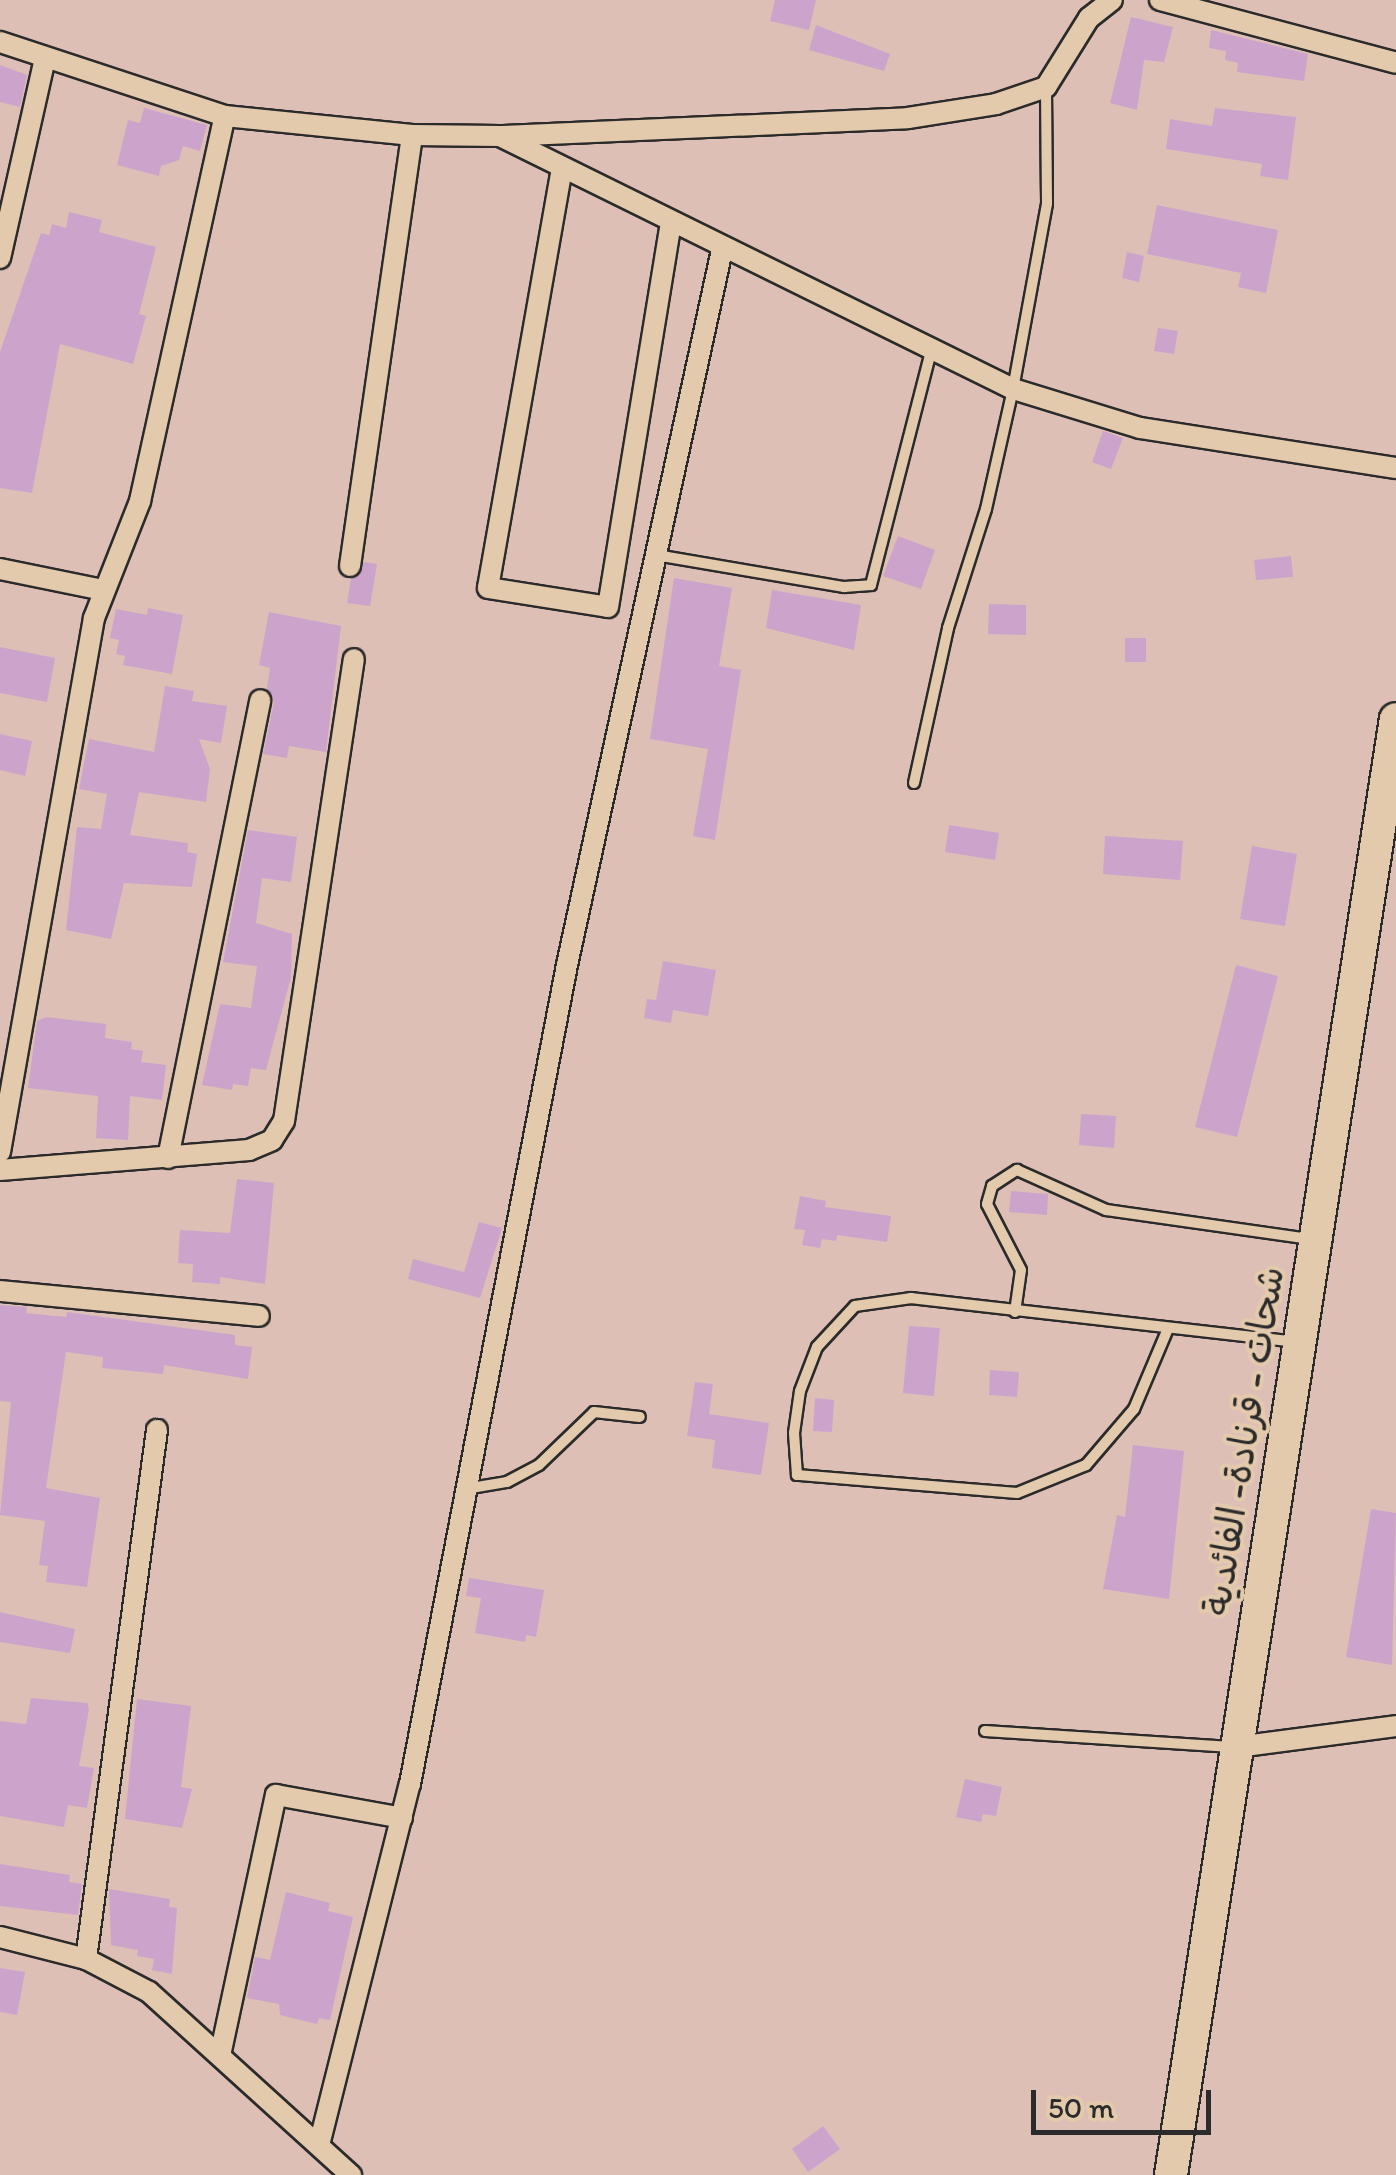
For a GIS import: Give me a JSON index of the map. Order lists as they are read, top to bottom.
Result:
{
  "streets": {
    "main road": ["شحات - قرنادة- الفائدية"]
  },
  "scale_bar": "50 m"
}
